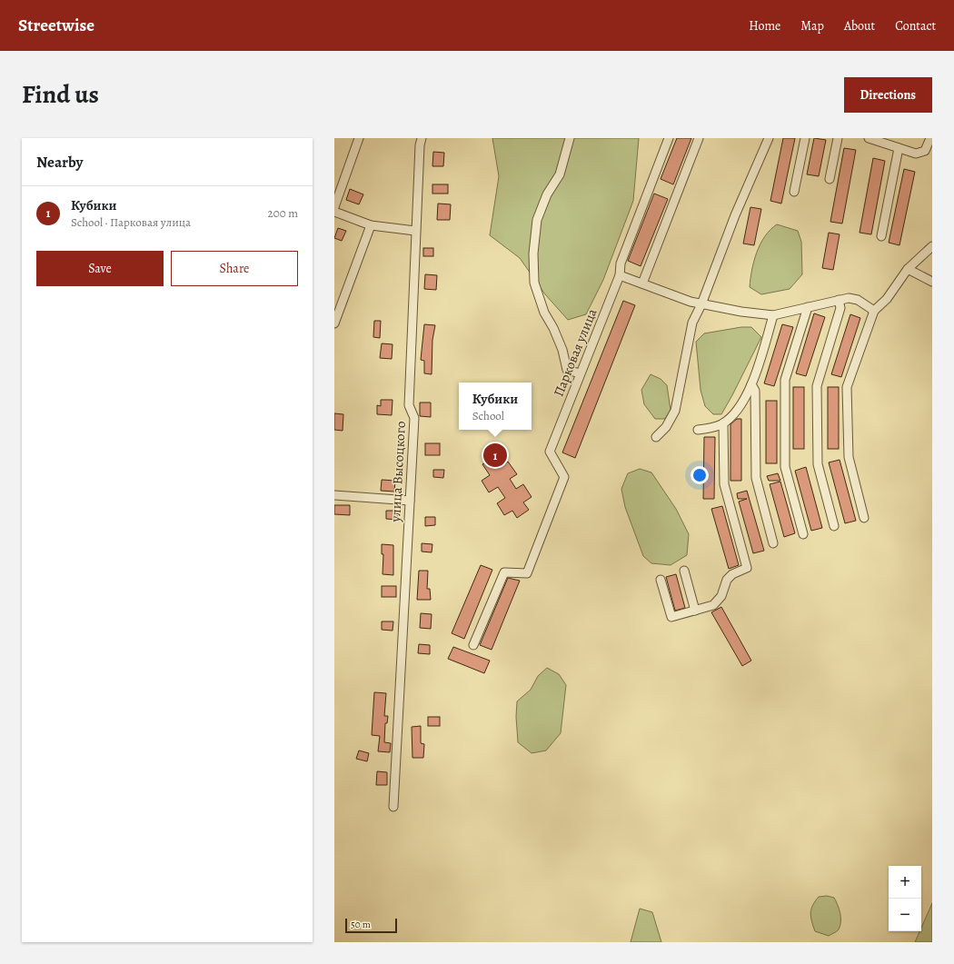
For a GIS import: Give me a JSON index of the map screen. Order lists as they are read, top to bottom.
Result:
{
  "streets": {
    "street": ["Парковая улица", "улица Высоцкого"]
  },
  "scale_bar": "50 m",
  "page": {
    "header": "Streetwise",
    "nav": [
      "Home",
      "Map",
      "About",
      "Contact"
    ],
    "title": "Find us",
    "buttons": [
      "Directions",
      ["Save", "Share"]
    ],
    "heading": "Nearby",
    "list": [
      {
        "mark": "1",
        "name": "Кубики",
        "note": "School · Парковая улица",
        "value": "200 m"
      }
    ],
    "popup": ["Кубики", "School"],
    "pins": "1",
    "map_buttons": ["+", "−"],
    "scale": "50 m"
  }
}
